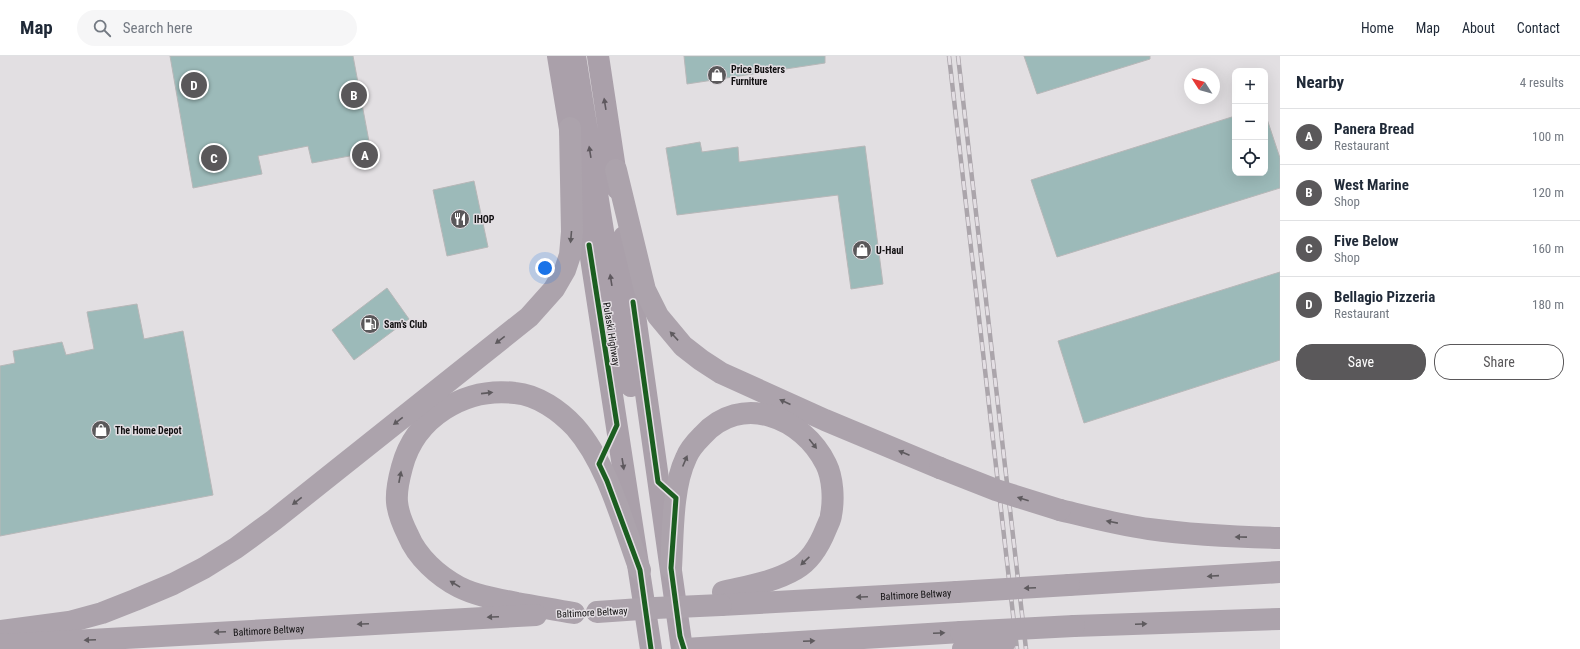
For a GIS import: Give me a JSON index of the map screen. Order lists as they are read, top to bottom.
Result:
{
  "streets": {
    "highway": ["Pulaski Highway", "Baltimore Beltway"]
  },
  "places": {
    "shop": ["Price Busters Furniture", "U-Haul", "The Home Depot"],
    "restaurant": ["IHOP"],
    "fuel station": ["Sam's Club"]
  },
  "north": "top left",
  "page": {
    "header": "Map",
    "search": "Search here",
    "nav": [
      "Home",
      "Map",
      "About",
      "Contact"
    ],
    "heading": ["Nearby", "4 results"],
    "map_buttons": ["+", "−"],
    "pins": [
      "D",
      "B",
      "A",
      "C"
    ],
    "list": [
      {
        "mark": "A",
        "name": "Panera Bread",
        "note": "Restaurant",
        "value": "100 m"
      },
      {
        "mark": "B",
        "name": "West Marine",
        "note": "Shop",
        "value": "120 m"
      },
      {
        "mark": "C",
        "name": "Five Below",
        "note": "Shop",
        "value": "160 m"
      },
      {
        "mark": "D",
        "name": "Bellagio Pizzeria",
        "note": "Restaurant",
        "value": "180 m"
      }
    ],
    "buttons": ["Save", "Share"]
  }
}
